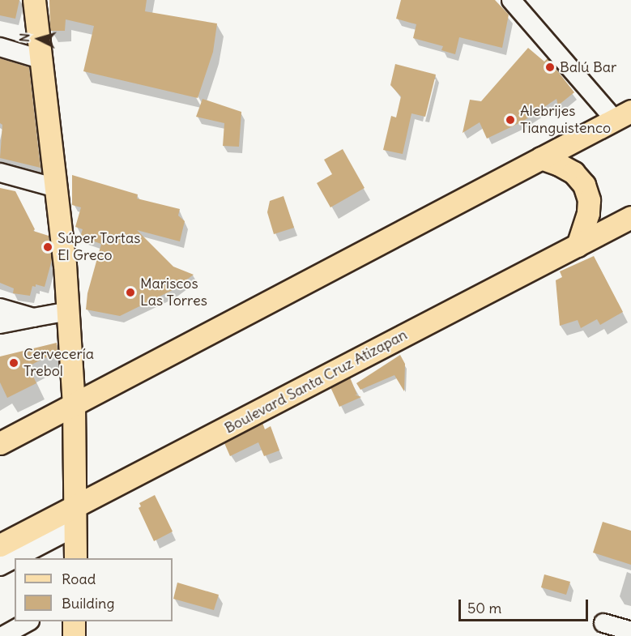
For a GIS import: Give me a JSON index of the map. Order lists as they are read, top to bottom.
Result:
{
  "streets": {
    "main road": ["Boulevard Santa Cruz Atizapan"]
  },
  "places": [
    "Balú Bar",
    "Alebrijes Tianguistenco",
    "Súper Tortas El Greco",
    "Mariscos Las Torres",
    "Cervecería Trebol"
  ],
  "legend": ["Road", "Building"],
  "scale_bar": "50 m",
  "north": "left"
}
